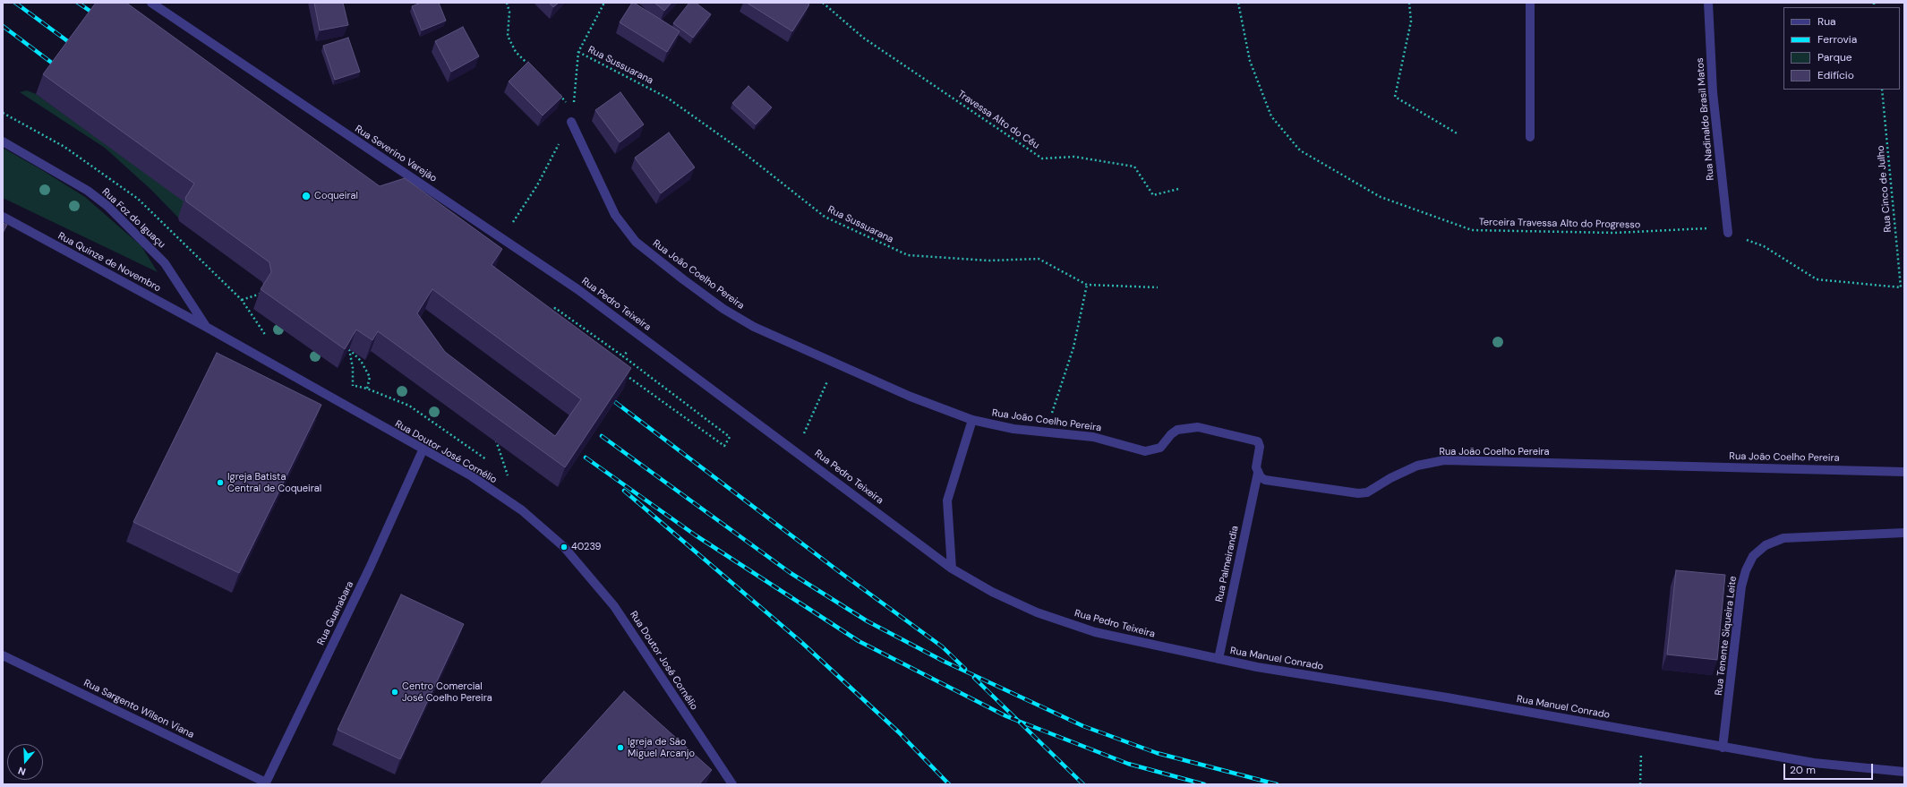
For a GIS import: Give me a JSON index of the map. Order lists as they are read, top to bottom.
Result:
{
  "streets": {
    "street": [
      "Rua Nadinaldo Brasil Matos",
      "Rua Severino Varejão",
      "Rua Foz do Iguaçu",
      "Rua Quinze de Novembro",
      "Rua João Coelho Pereira",
      "Rua Pedro Teixeira",
      "Rua Doutor José Cornélio",
      "Rua Palmeirandia",
      "Rua Guanabara",
      "Rua Tenente Siqueira Leite",
      "Rua Manuel Conrado",
      "Rua Sargento Wilson Viana"
    ],
    "path": [
      "Rua Sussuarana",
      "Travessa Alto do Céu",
      "Rua Cinco de Julho",
      "Terceira Travessa Alto do Progresso"
    ]
  },
  "crossings": [
    ["Rua Nadinaldo Brasil Matos", "Terceira Travessa Alto do Progresso"],
    ["Rua Severino Varejão", "Rua Pedro Teixeira"],
    ["Rua Cinco de Julho", "Terceira Travessa Alto do Progresso"],
    ["Rua Foz do Iguaçu", "Rua Quinze de Novembro"],
    ["Rua Foz do Iguaçu", "Rua Doutor José Cornélio"],
    ["Rua Quinze de Novembro", "Rua Doutor José Cornélio"],
    ["Rua João Coelho Pereira", "Rua Palmeirandia"],
    ["Rua Pedro Teixeira", "Rua Palmeirandia"],
    ["Rua Pedro Teixeira", "Rua Manuel Conrado"],
    ["Rua Doutor José Cornélio", "Rua Guanabara"],
    ["Rua Palmeirandia", "Rua Manuel Conrado"],
    ["Rua Guanabara", "Rua Sargento Wilson Viana"],
    ["Rua Tenente Siqueira Leite", "Rua Manuel Conrado"]
  ],
  "places": [
    "Coqueiral",
    "Igreja Batista Central de Coqueiral",
    "40239",
    "Centro Comercial José Coelho Pereira",
    "Igreja de São Miguel Arcanjo"
  ],
  "legend": [
    "Rua",
    "Ferrovia",
    "Parque",
    "Edifício"
  ],
  "scale_bar": "20 m",
  "north": "bottom"
}
